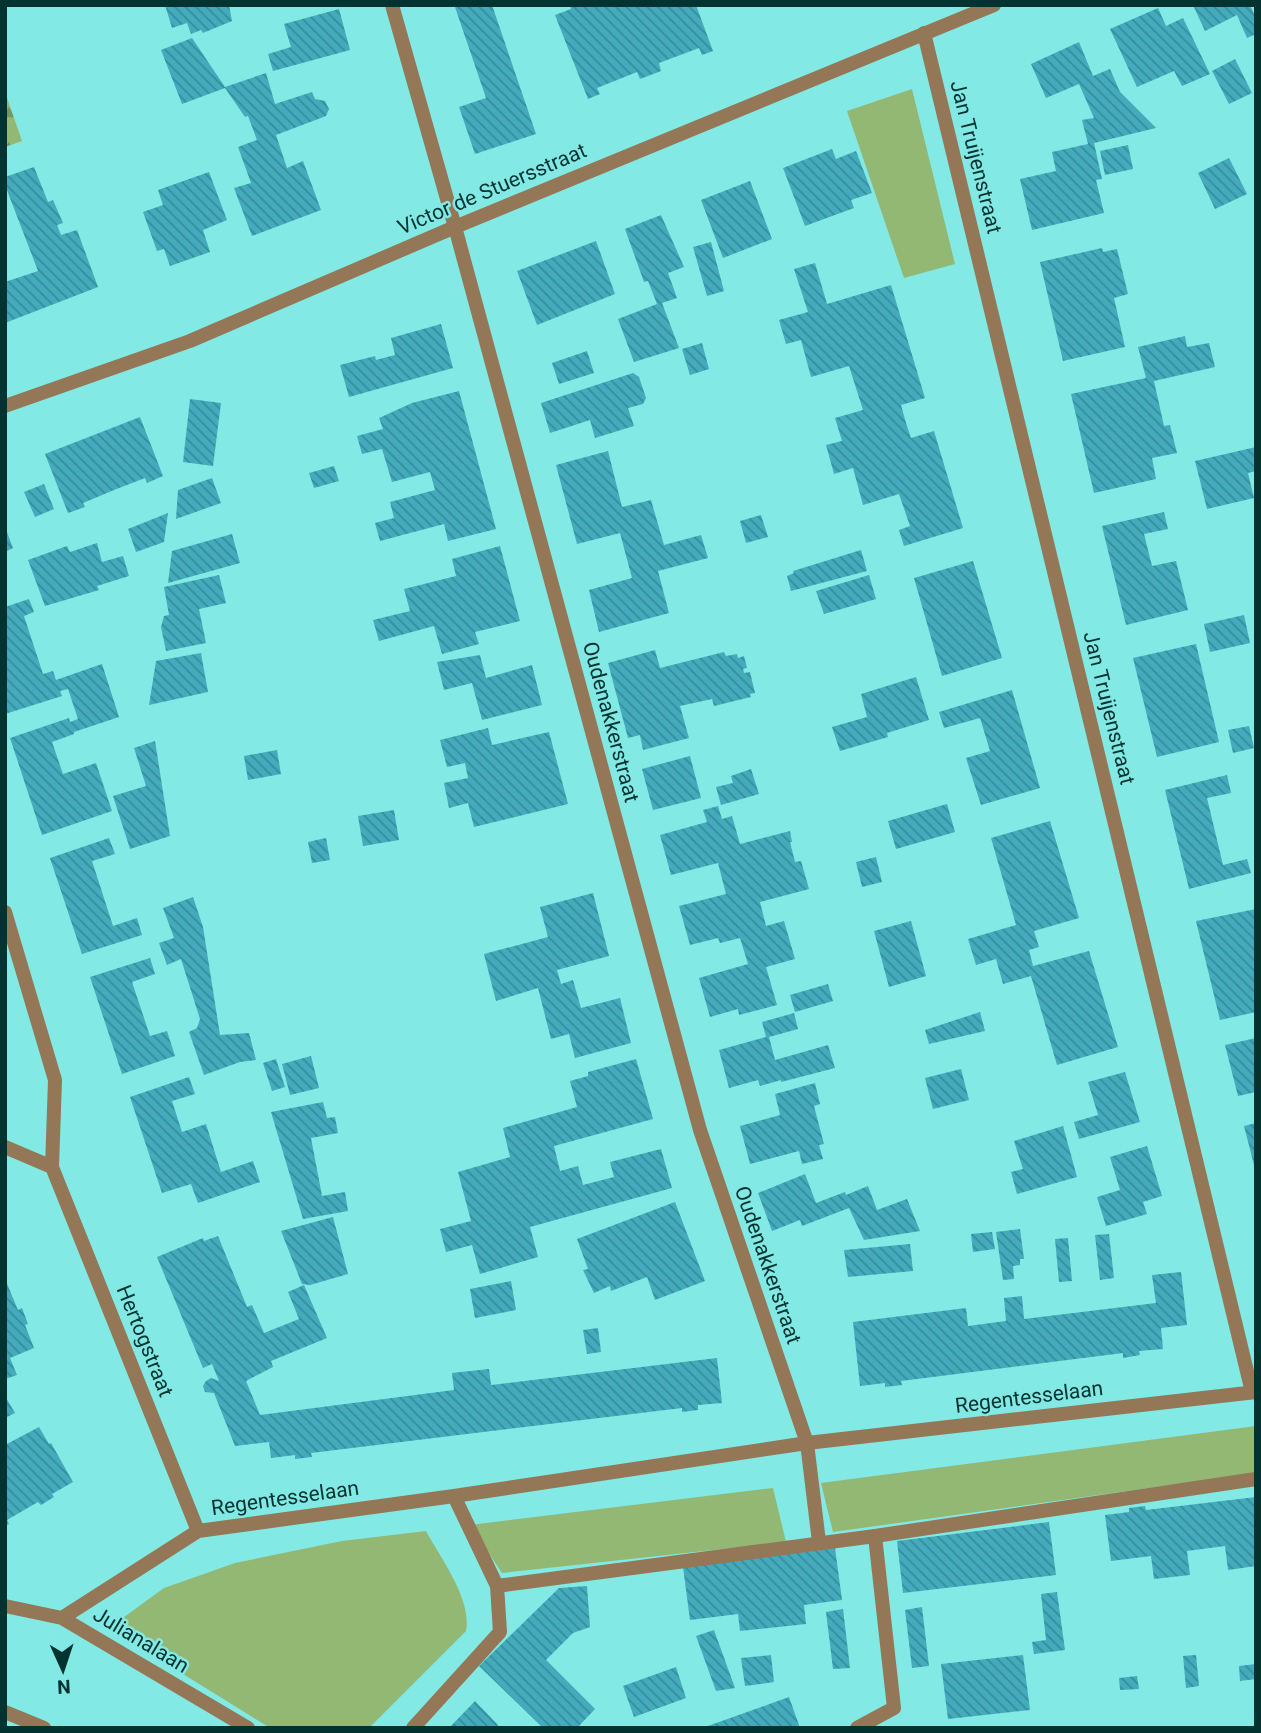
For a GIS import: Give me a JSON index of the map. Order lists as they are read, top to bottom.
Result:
{
  "streets": {
    "street": [
      "Jan Truijenstraat",
      "Victor de Stuersstraat",
      "Oudenakkerstraat",
      "Hertogstraat",
      "Regentesselaan",
      "Julianalaan"
    ]
  },
  "crossings": [
    ["Jan Truijenstraat", "Victor de Stuersstraat"],
    ["Jan Truijenstraat", "Regentesselaan"],
    ["Victor de Stuersstraat", "Oudenakkerstraat"],
    ["Oudenakkerstraat", "Regentesselaan"],
    ["Hertogstraat", "Regentesselaan"],
    ["Regentesselaan", "Julianalaan"]
  ],
  "north": "bottom"
}
